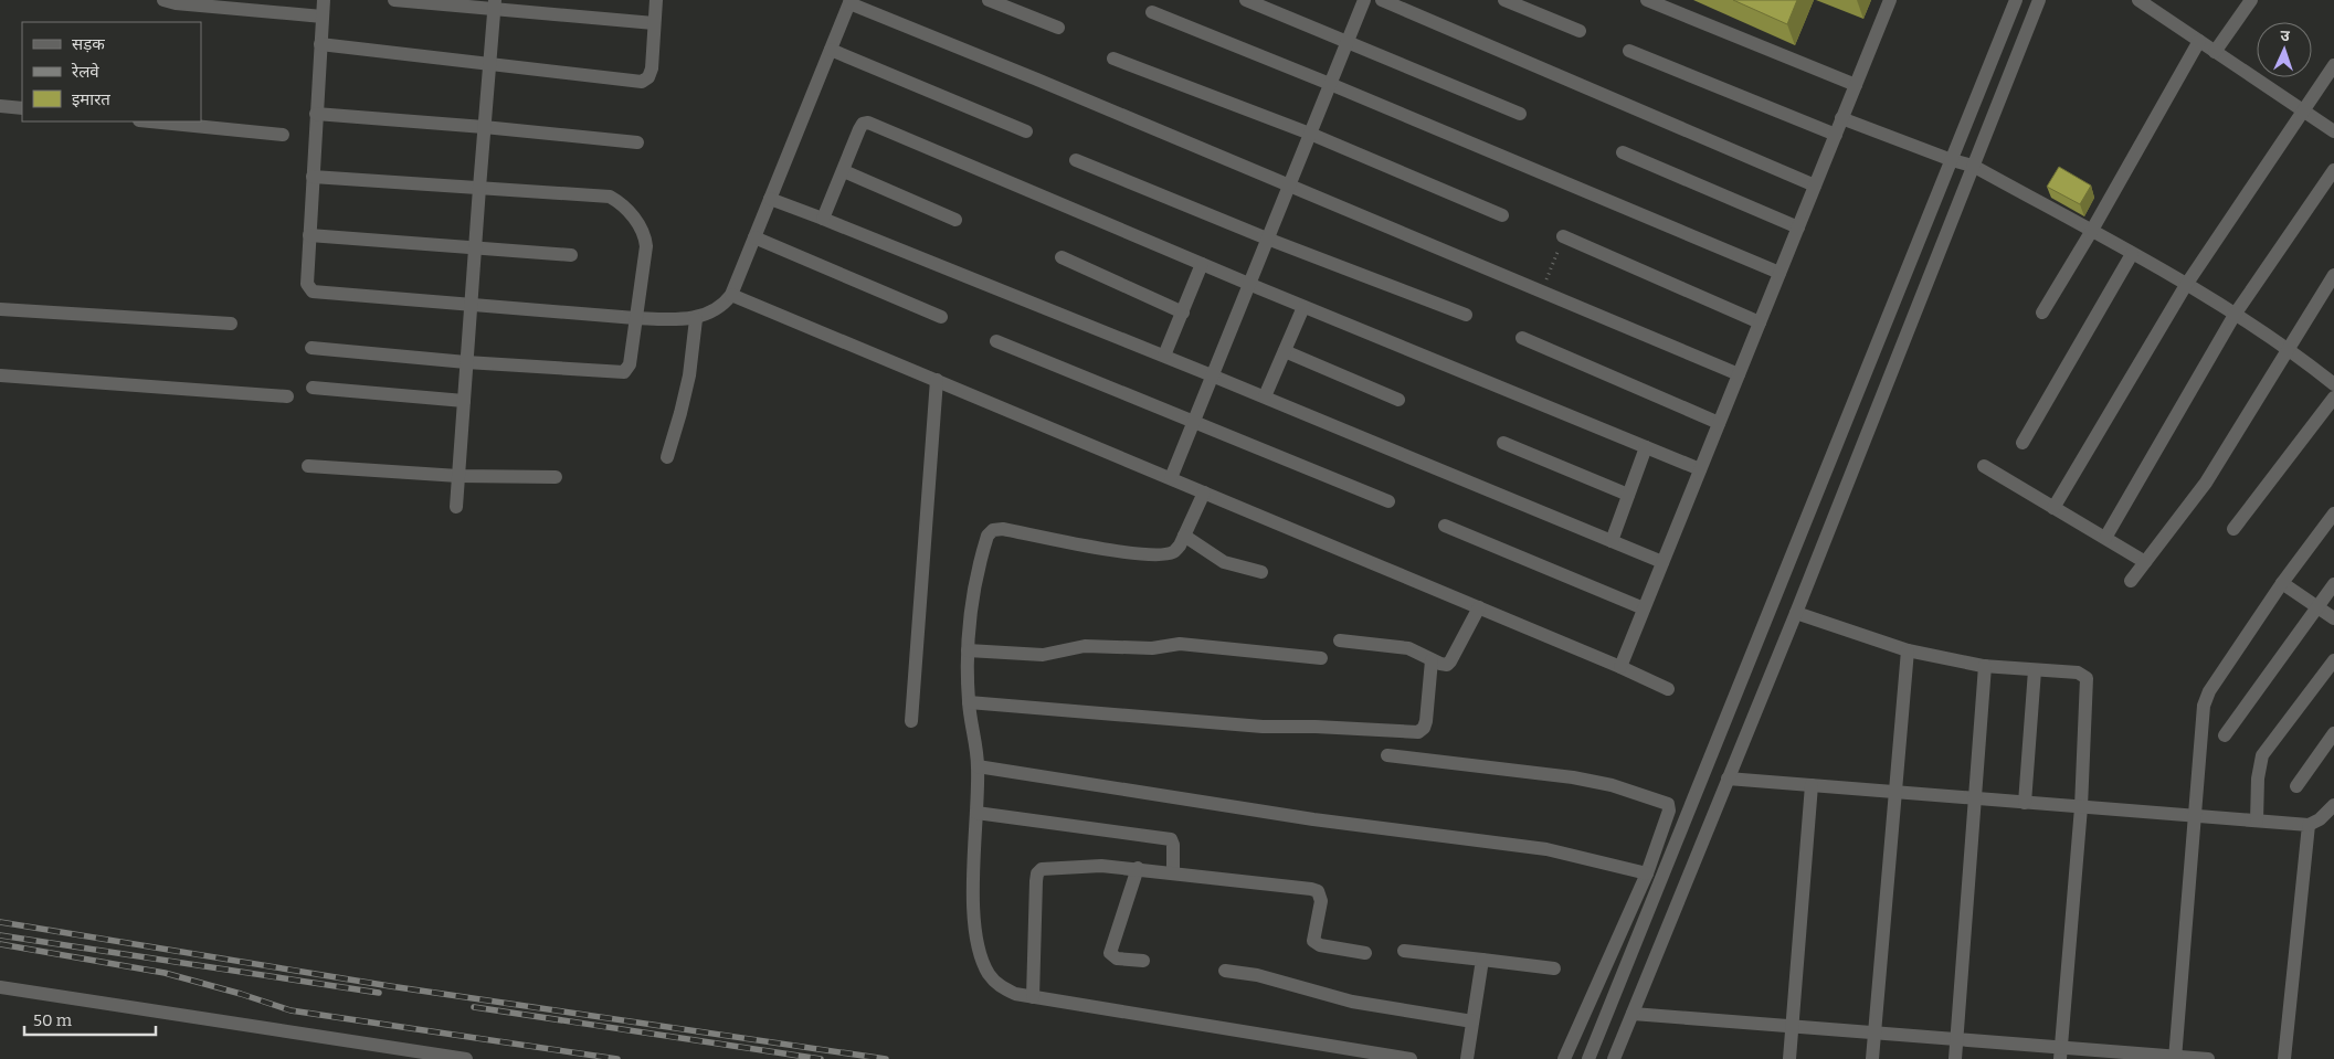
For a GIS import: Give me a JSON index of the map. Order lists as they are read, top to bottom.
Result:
{
  "legend": ["सड़क", "रेलवे", "इमारत"],
  "scale_bar": "50 m",
  "north": "top"
}
